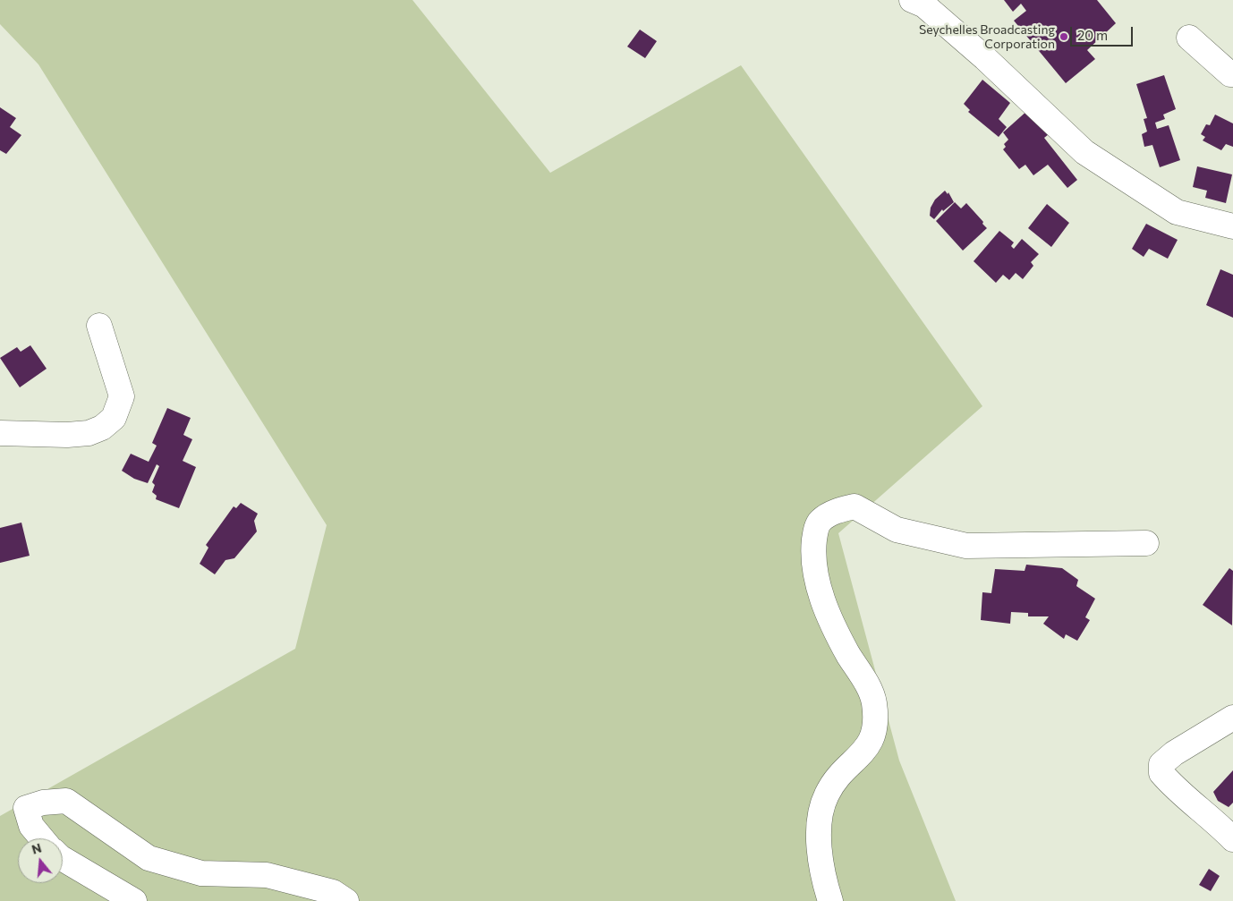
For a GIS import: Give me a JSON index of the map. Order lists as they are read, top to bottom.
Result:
{
  "places": ["Seychelles Broadcasting Corporation"],
  "scale_bar": "20 m",
  "north": "top"
}
